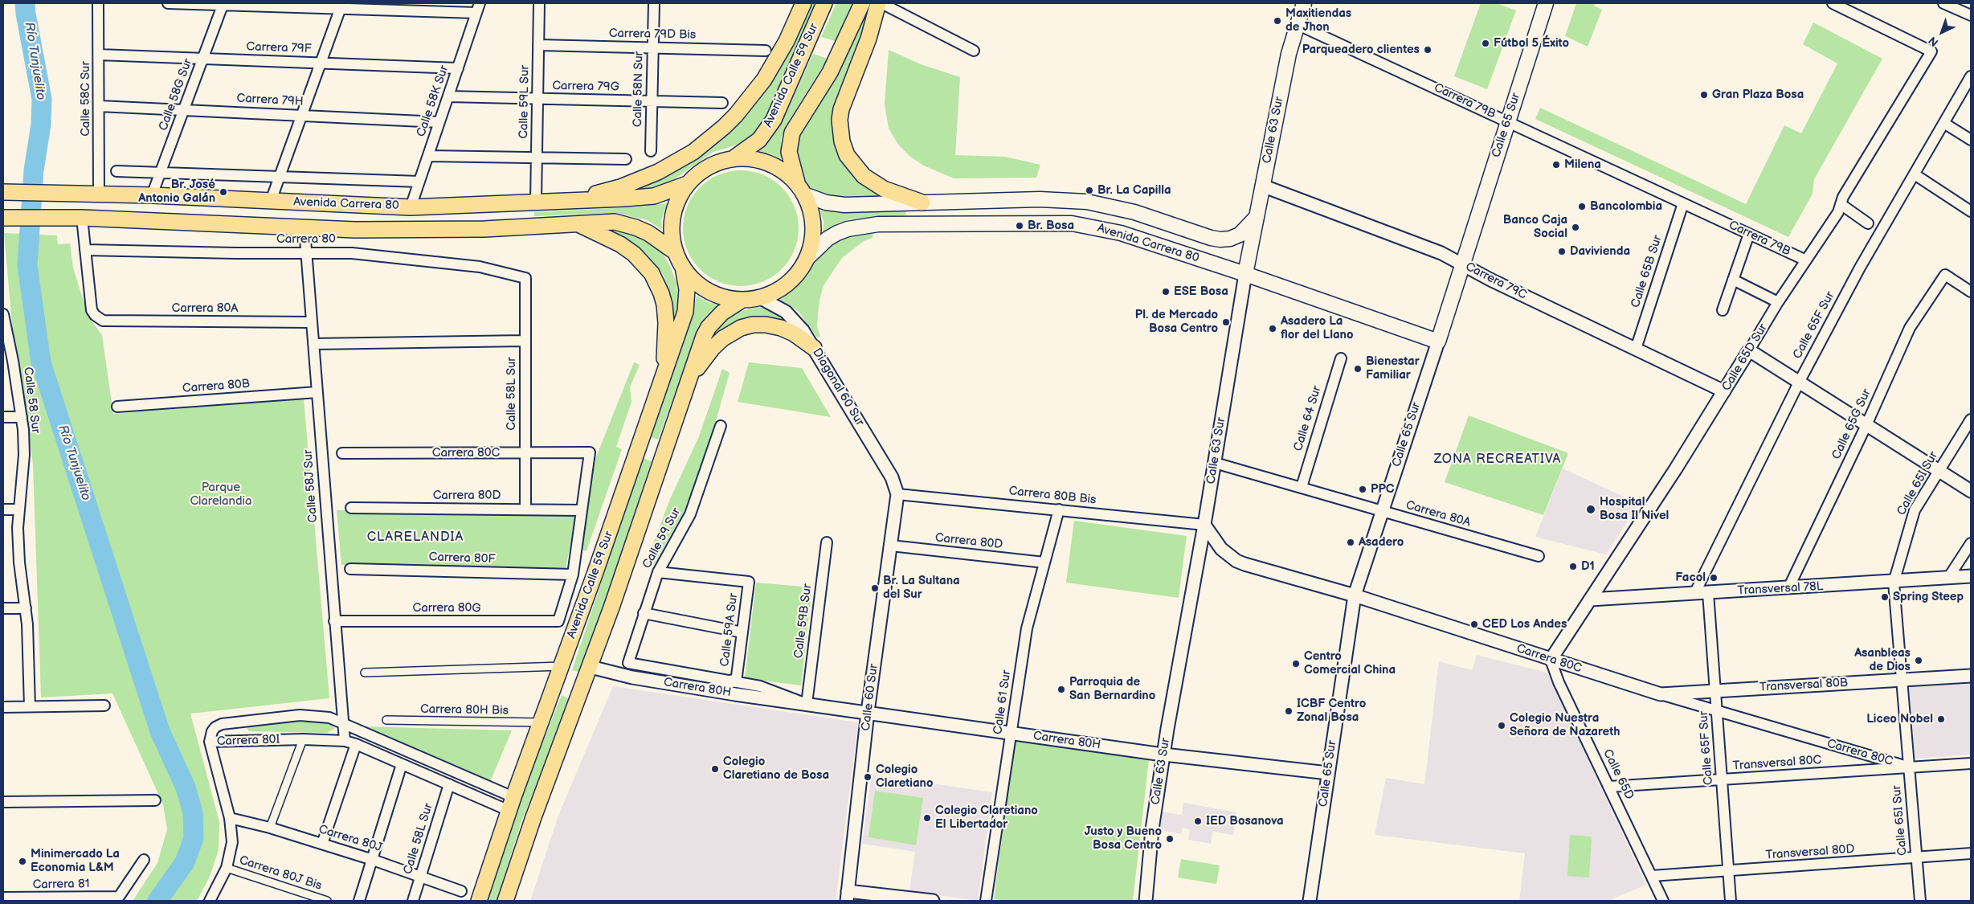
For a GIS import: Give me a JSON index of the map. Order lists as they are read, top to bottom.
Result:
{
  "streets": {
    "main road": [
      "Avenida Calle 59 Sur",
      "Calle 65 Sur",
      "Calle 63 Sur",
      "Avenida Carrera 80"
    ],
    "street": [
      "Carrera 79D Bis",
      "Carrera 79F",
      "Carrera 79G",
      "Calle 58N Sur",
      "Calle 58G Sur",
      "Calle 58C Sur",
      "Carrera 79H",
      "Calle 58K Sur",
      "Carrera 79B",
      "Calle 59L Sur",
      "Carrera 80",
      "Calle 65B Sur",
      "Carrera 79C",
      "Carrera 80A",
      "Calle 65F Sur",
      "Calle 65D Sur",
      "Carrera 80B",
      "Diagonal 60 Sur",
      "Calle 58L Sur",
      "Calle 58 Sur",
      "Calle 64 Sur",
      "Calle 65G Sur",
      "Carrera 80C",
      "Calle 65I Sur",
      "Calle 58J Sur",
      "Carrera 80D",
      "Carrera 80B Bis",
      "Calle 59 Sur",
      "Carrera 80F",
      "Transversal 78L",
      "Carrera 80G",
      "Calle 59B Sur",
      "Calle 59A Sur",
      "Transversal 80B",
      "Carrera 80H",
      "Calle 60 Sur",
      "Calle 61 Sur",
      "Carrera 80H Bis",
      "Carrera 80I",
      "Transversal 80C",
      "Calle 65D",
      "Carrera 80J",
      "Transversal 80D",
      "Carrera 80J Bis",
      "Carrera 81"
    ]
  },
  "crossings": [
    ["Carrera 79D Bis", "Calle 58N Sur"],
    ["Carrera 79D Bis", "Calle 59L Sur"],
    ["Carrera 79F", "Calle 58G Sur"],
    ["Carrera 79F", "Calle 58C Sur"],
    ["Carrera 79F", "Calle 58K Sur"],
    ["Avenida Calle 59 Sur", "Avenida Carrera 80"],
    ["Avenida Calle 59 Sur", "Diagonal 60 Sur"],
    ["Avenida Calle 59 Sur", "Carrera 80H Bis"],
    ["Avenida Calle 59 Sur", "Carrera 80I"],
    ["Carrera 79G", "Calle 58N Sur"],
    ["Carrera 79G", "Calle 58K Sur"],
    ["Carrera 79G", "Calle 59L Sur"],
    ["Calle 58G Sur", "Carrera 79H"],
    ["Calle 58G Sur", "Avenida Carrera 80"],
    ["Calle 58C Sur", "Carrera 79H"],
    ["Calle 58C Sur", "Avenida Carrera 80"],
    ["Carrera 79H", "Calle 58K Sur"],
    ["Calle 58K Sur", "Avenida Carrera 80"],
    ["Carrera 79B", "Calle 65 Sur"],
    ["Carrera 79B", "Calle 63 Sur"],
    ["Carrera 79B", "Calle 65B Sur"],
    ["Carrera 79B", "Calle 65D Sur"],
    ["Calle 59L Sur", "Avenida Carrera 80"],
    ["Calle 65 Sur", "Avenida Carrera 80"],
    ["Calle 65 Sur", "Carrera 79C"],
    ["Calle 65 Sur", "Carrera 80A"],
    ["Calle 65 Sur", "Carrera 80C"],
    ["Calle 65 Sur", "Carrera 80H"],
    ["Calle 63 Sur", "Avenida Carrera 80"],
    ["Calle 63 Sur", "Carrera 79C"],
    ["Calle 63 Sur", "Carrera 80A"],
    ["Calle 63 Sur", "Carrera 80C"],
    ["Calle 63 Sur", "Carrera 80B Bis"],
    ["Calle 63 Sur", "Carrera 80H"],
    ["Avenida Carrera 80", "Diagonal 60 Sur"],
    ["Avenida Carrera 80", "Calle 58J Sur"],
    ["Carrera 80", "Carrera 80A"],
    ["Carrera 80", "Calle 58L Sur"],
    ["Carrera 80", "Calle 58J Sur"],
    ["Calle 65B Sur", "Carrera 79C"],
    ["Carrera 79C", "Calle 65D Sur"],
    ["Carrera 80A", "Calle 64 Sur"],
    ["Carrera 80A", "Calle 58J Sur"],
    ["Calle 65F Sur", "Carrera 80C"],
    ["Calle 65F Sur", "Transversal 78L"],
    ["Calle 65F Sur", "Transversal 80B"],
    ["Calle 65F Sur", "Transversal 80C"],
    ["Calle 65F Sur", "Transversal 80D"],
    ["Calle 65D Sur", "Carrera 80C"],
    ["Calle 65D Sur", "Transversal 78L"],
    ["Calle 65D Sur", "Calle 65D"],
    ["Carrera 80B", "Calle 58J Sur"],
    ["Diagonal 60 Sur", "Carrera 80B Bis"],
    ["Diagonal 60 Sur", "Calle 60 Sur"],
    ["Calle 58L Sur", "Carrera 80C"],
    ["Calle 58L Sur", "Carrera 80D"],
    ["Calle 58L Sur", "Carrera 80I"],
    ["Calle 58L Sur", "Carrera 80J"],
    ["Calle 65G Sur", "Transversal 78L"],
    ["Carrera 80C", "Calle 65I Sur"],
    ["Carrera 80C", "Carrera 80D"],
    ["Carrera 80C", "Carrera 80B Bis"],
    ["Carrera 80C", "Transversal 80B"],
    ["Carrera 80C", "Transversal 80C"],
    ["Carrera 80C", "Calle 65D"],
    ["Calle 65I Sur", "Transversal 78L"],
    ["Calle 65I Sur", "Transversal 80B"],
    ["Calle 65I Sur", "Transversal 80C"],
    ["Calle 65I Sur", "Transversal 80D"],
    ["Calle 58J Sur", "Carrera 80G"],
    ["Calle 58J Sur", "Carrera 80I"],
    ["Carrera 80D", "Calle 60 Sur"],
    ["Carrera 80D", "Calle 61 Sur"],
    ["Carrera 80B Bis", "Calle 60 Sur"],
    ["Carrera 80B Bis", "Calle 61 Sur"],
    ["Calle 59 Sur", "Calle 59A Sur"],
    ["Calle 59 Sur", "Carrera 80H"],
    ["Carrera 80F", "Carrera 80G"],
    ["Calle 59B Sur", "Carrera 80H"],
    ["Calle 59A Sur", "Carrera 80H"],
    ["Carrera 80H", "Calle 60 Sur"],
    ["Carrera 80H", "Calle 61 Sur"],
    ["Transversal 80C", "Calle 65D"],
    ["Calle 65D", "Transversal 80D"]
  ],
  "districts": ["ZONA RECREATIVA", "CLARELANDIA"],
  "water": ["Río Tunjuelito"],
  "parks": ["Parque Clarelandia"],
  "places": [
    "Maxitiendas de Jhon",
    "Fútbol 5 Éxito",
    "Parqueadero clientes",
    "Gran Plaza Bosa",
    "Milena",
    "Br. La Capilla",
    "Br. José Antonio Galán",
    "Bancolombia",
    "Br. Bosa",
    "Banco Caja Social",
    "Davivienda",
    "ESE Bosa",
    "Pl. de Mercado Bosa Centro",
    "Asadero La flor del Llano",
    "Bienestar Familiar",
    "PPC",
    "Hospital Bosa Il Nivel",
    "Asadero",
    "D1",
    "Facol",
    "Br. La Sultana del Sur",
    "Spring Steep",
    "CED Los Andes",
    "Asanbleas de Dios",
    "Centro Comercial China",
    "Parroquia de San Bernardino",
    "ICBF Centro Zonal Bosa",
    "Liceo Nobel",
    "Colegio Nuestra Señora de Nazareth",
    "Colegio Claretiano de Bosa",
    "Colegio Claretiano",
    "Colegio Claretiano El Libertador",
    "IED Bosanova",
    "Justo y Bueno Bosa Centro",
    "Minimercado La Economia L&M"
  ],
  "north": "bottom left"
}
